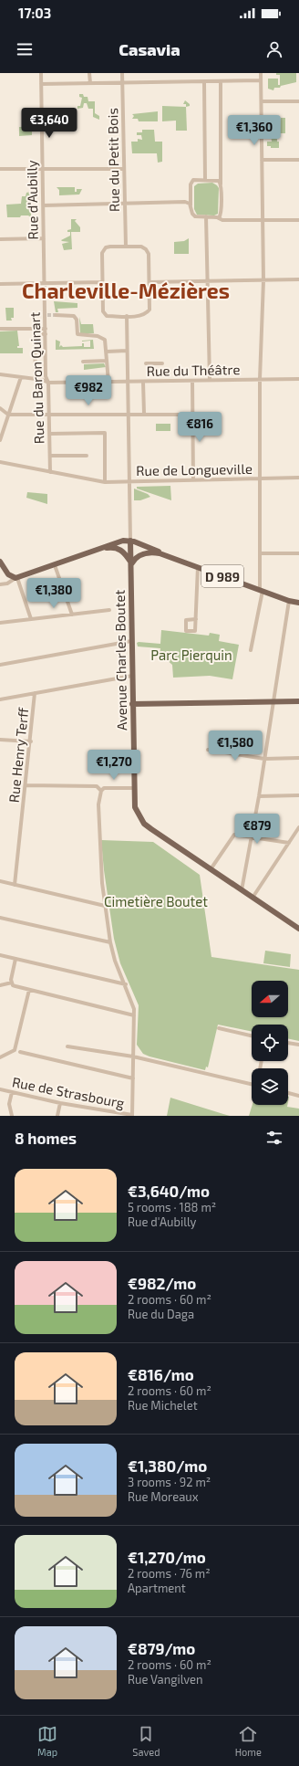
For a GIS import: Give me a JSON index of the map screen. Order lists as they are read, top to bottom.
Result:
{
  "streets": {
    "main road": ["D 989", "Avenue Charles Boutet"],
    "street": [
      "Rue du Petit Bois",
      "Rue d'Aubilly",
      "Rue du Théâtre",
      "Rue du Baron Quinart",
      "Rue de Longueville",
      "Rue Henry Terff",
      "Rue de Strasbourg"
    ]
  },
  "crossings": [
    ["Rue d'Aubilly", "Rue du Baron Quinart"],
    ["Rue du Théâtre", "Rue du Baron Quinart"],
    ["Rue du Théâtre", "Avenue Charles Boutet"],
    ["Rue du Baron Quinart", "Rue de Longueville"],
    ["Rue de Longueville", "Avenue Charles Boutet"]
  ],
  "districts": ["Charleville-Mézières"],
  "parks": ["Parc Pierquin", "Cimetière Boutet"],
  "north": "left",
  "page": {
    "status": "17:03",
    "header": "Casavia",
    "price": [
      "€3,640",
      "€1,360",
      "€982",
      "€816",
      "€1,380",
      "€1,580",
      "€1,270",
      "€879"
    ],
    "heading": "8 homes",
    "list": [
      {
        "name": "€3,640/mo",
        "note": "5 rooms · 188 m² · Rue d'Aubilly"
      },
      {
        "name": "€982/mo",
        "note": "2 rooms · 60 m² · Rue du Daga"
      },
      {
        "name": "€816/mo",
        "note": "2 rooms · 60 m² · Rue Michelet"
      },
      {
        "name": "€1,380/mo",
        "note": "3 rooms · 92 m² · Rue Moreaux"
      },
      {
        "name": "€1,270/mo",
        "note": "2 rooms · 76 m² · Apartment"
      },
      {
        "name": "€879/mo",
        "note": "2 rooms · 60 m² · Rue Vangilven"
      }
    ],
    "tabs": ["Map", "Saved", "Home"]
  }
}
